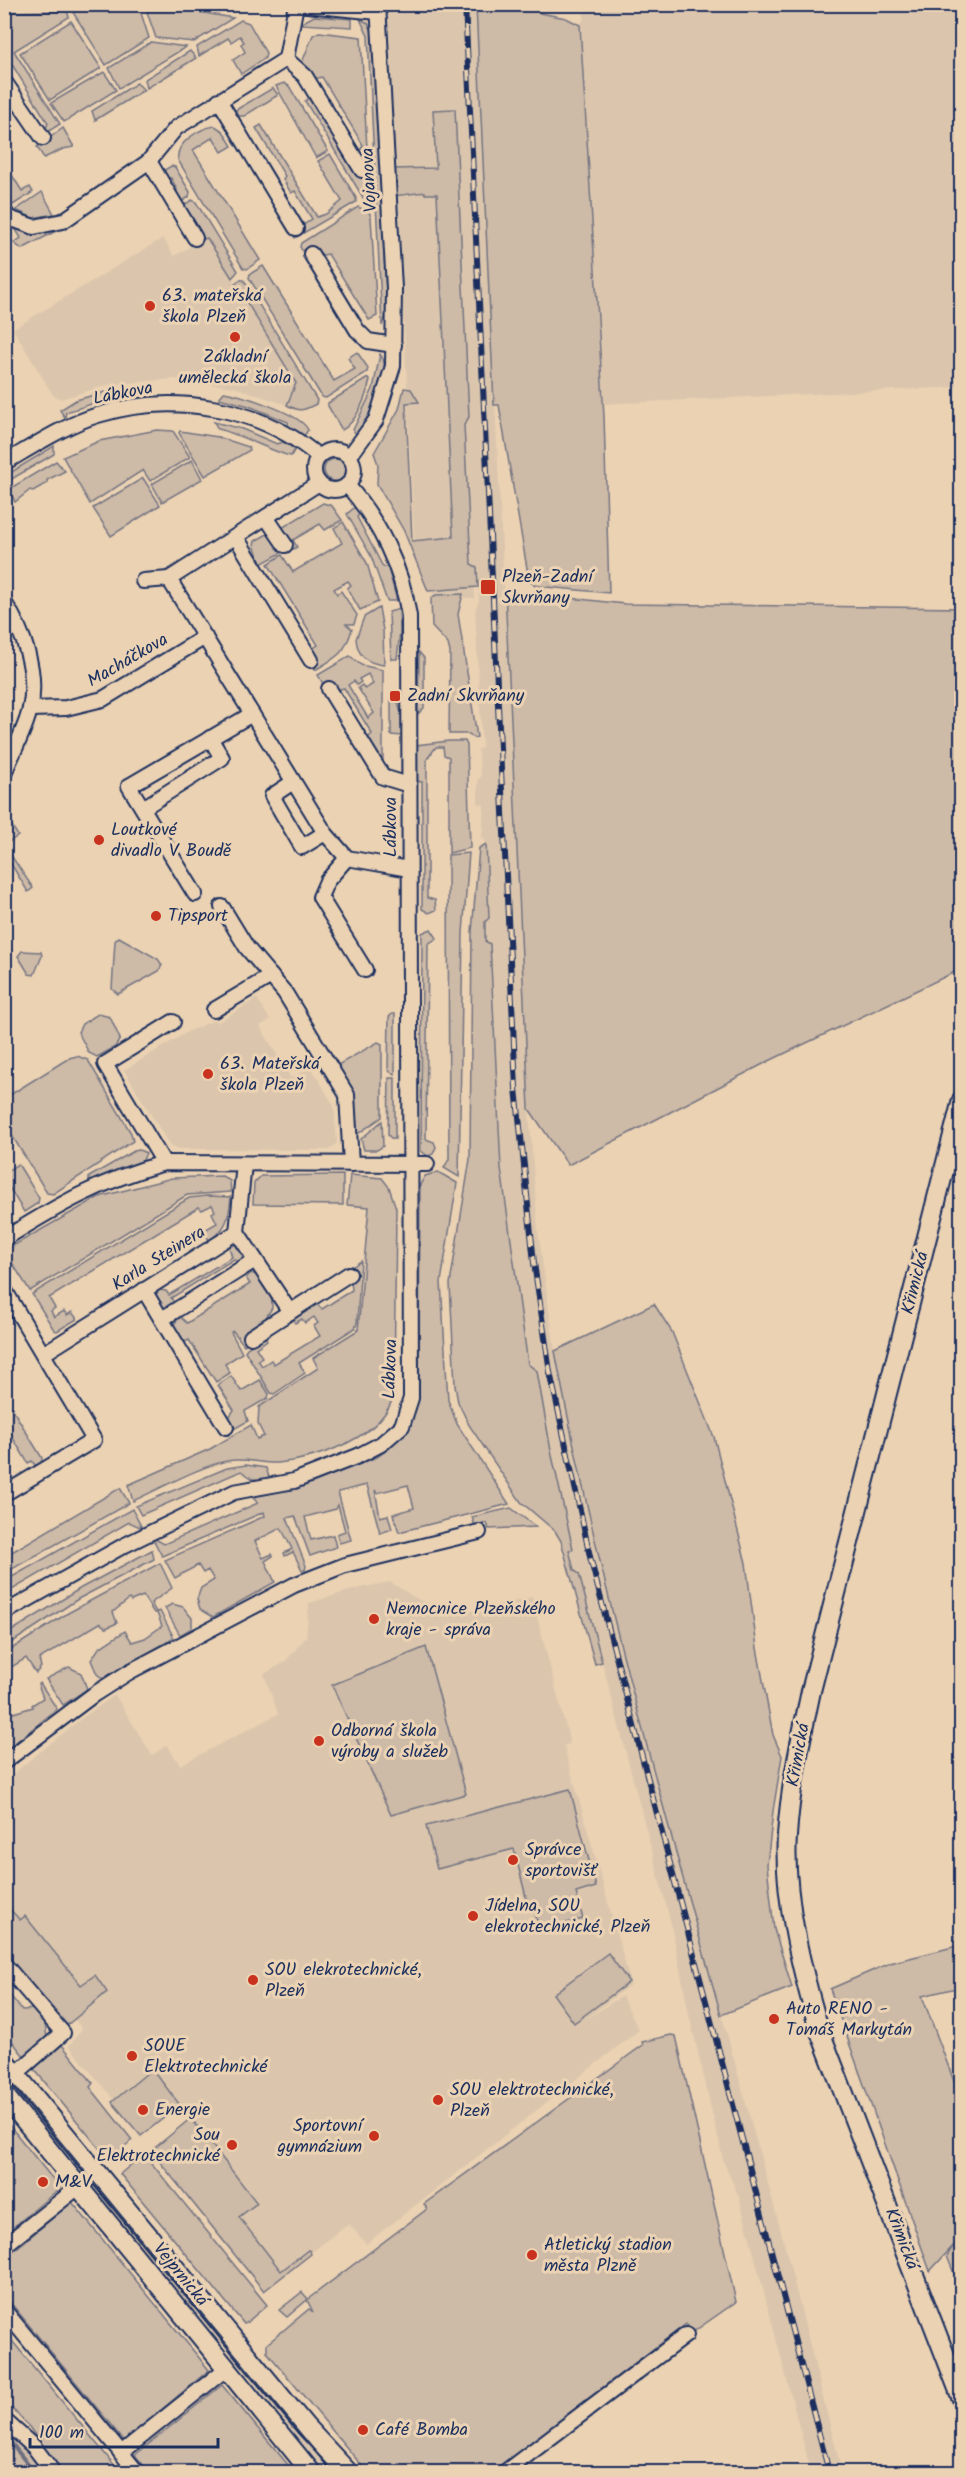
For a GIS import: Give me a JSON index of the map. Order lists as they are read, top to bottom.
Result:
{
  "streets": {
    "main road": ["Křimická", "Vejprnická"],
    "street": [
      "Vojanova",
      "Lábkova",
      "Macháčkova",
      "Karla Steinera"
    ]
  },
  "crossings": [
    ["Vojanova", "Lábkova"]
  ],
  "places": {
    "other": [
      "63. mateřská škola Plzeň",
      "Základní umělecká škola",
      "Loutkové divadlo V Boudě",
      "Tipsport",
      "63. Mateřská škola Plzeň",
      "Nemocnice Plzeňského kraje - správa",
      "Odborná škola výroby a služeb",
      "Správce sportovišť",
      "Jídelna, SOU elekrotechnické, Plzeň",
      "SOU elekrotechnické, Plzeň",
      "Auto RENO - Tomáš Markytán",
      "SOUE Elektrotechnické",
      "SOU elektrotechnické, Plzeň",
      "Energie",
      "Sportovní gymnázium",
      "Sou Elektrotechnické",
      "M&V",
      "Atletický stadion města Plzně",
      "Café Bomba"
    ],
    "transit": ["Plzeň-Zadní Skvrňany", "Zadní Skvrňany"]
  },
  "scale_bar": "100 m"
}
